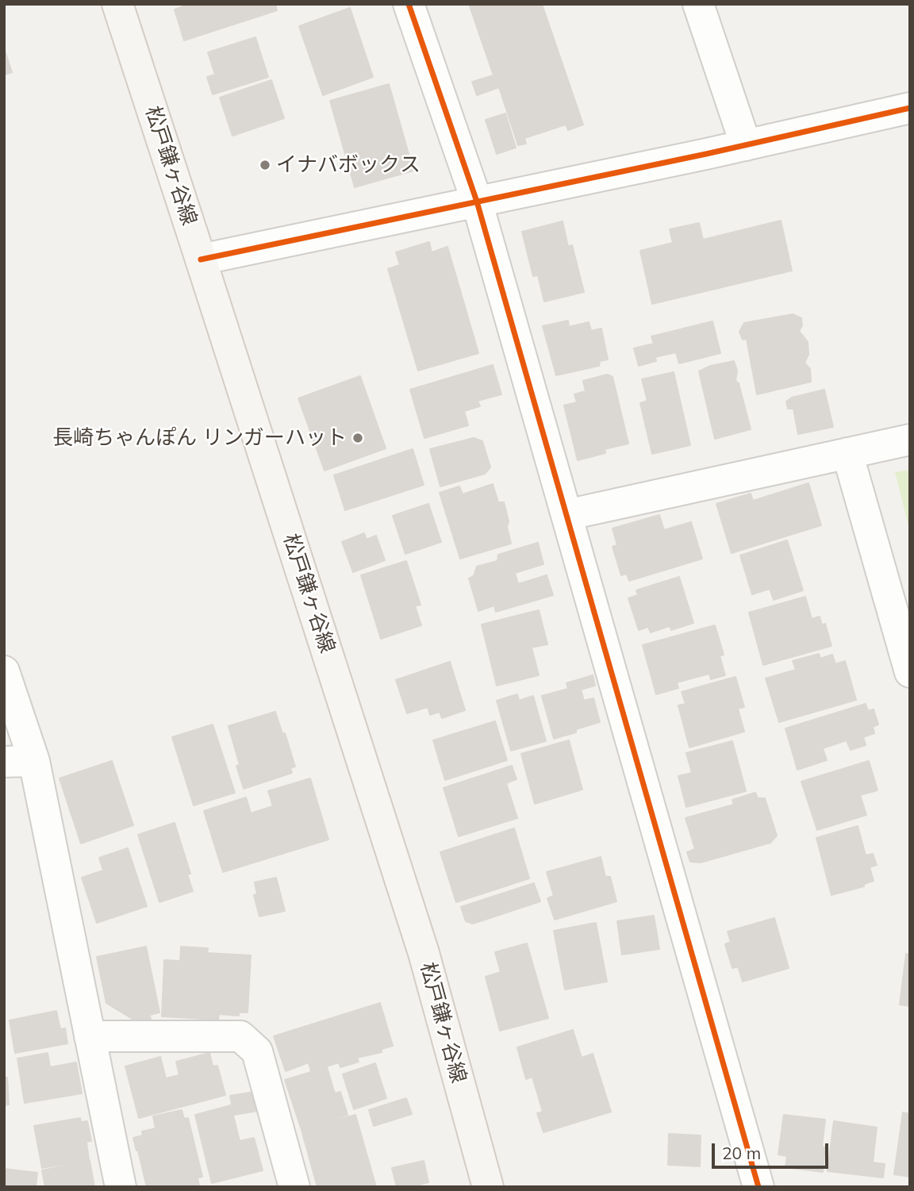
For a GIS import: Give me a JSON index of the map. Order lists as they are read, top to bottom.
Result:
{
  "streets": {
    "main road": ["松戸鎌ヶ谷線"]
  },
  "places": ["イナバボックス", "長崎ちゃんぽん リンガーハット"],
  "scale_bar": "20 m"
}
